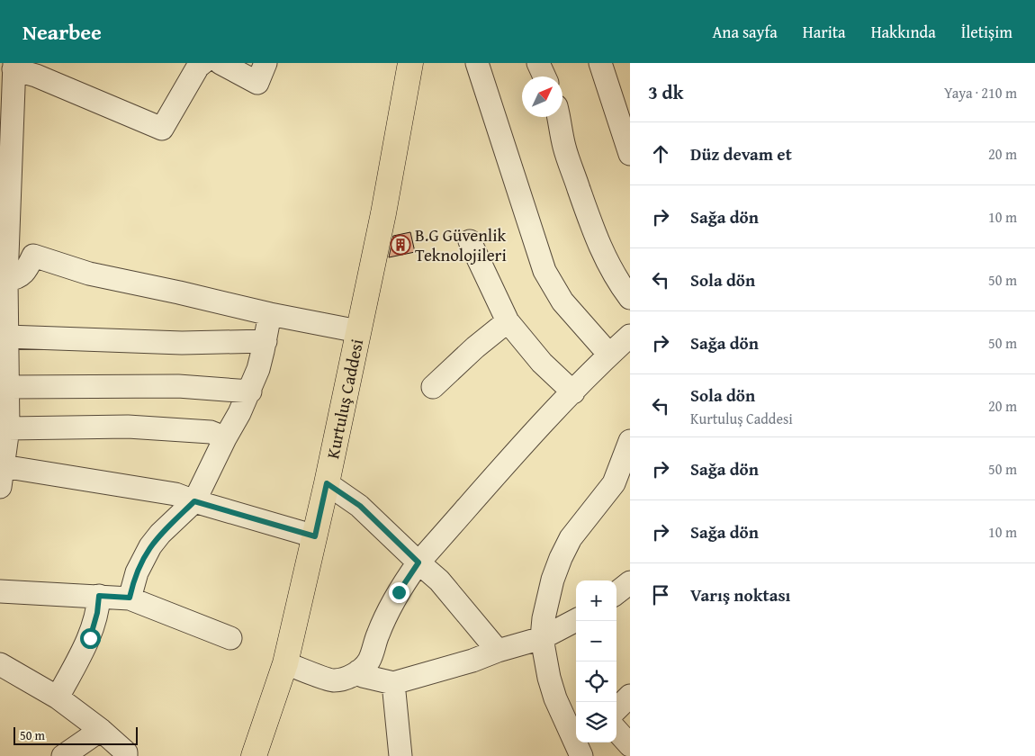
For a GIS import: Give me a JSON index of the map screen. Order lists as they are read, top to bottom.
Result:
{
  "streets": {
    "main road": ["Kurtuluş Caddesi"]
  },
  "places": {
    "building": ["B.G Güvenlik Teknolojileri"]
  },
  "scale_bar": "50 m",
  "north": "top right",
  "page": {
    "header": "Nearbee",
    "nav": [
      "Ana sayfa",
      "Harita",
      "Hakkında",
      "İletişim"
    ],
    "heading": ["3 dk", "Yaya · 210 m"],
    "list": [
      ["Düz devam et", "20 m"],
      ["Sağa dön", "10 m"],
      ["Sola dön", "50 m"],
      ["Sağa dön", "50 m"],
      ["Sola dön", "Kurtuluş Caddesi", "20 m"],
      ["Sağa dön", "50 m"],
      ["Sağa dön", "10 m"],
      "Varış noktası"
    ],
    "map_buttons": ["+", "−"],
    "scale": "50 m"
  }
}
